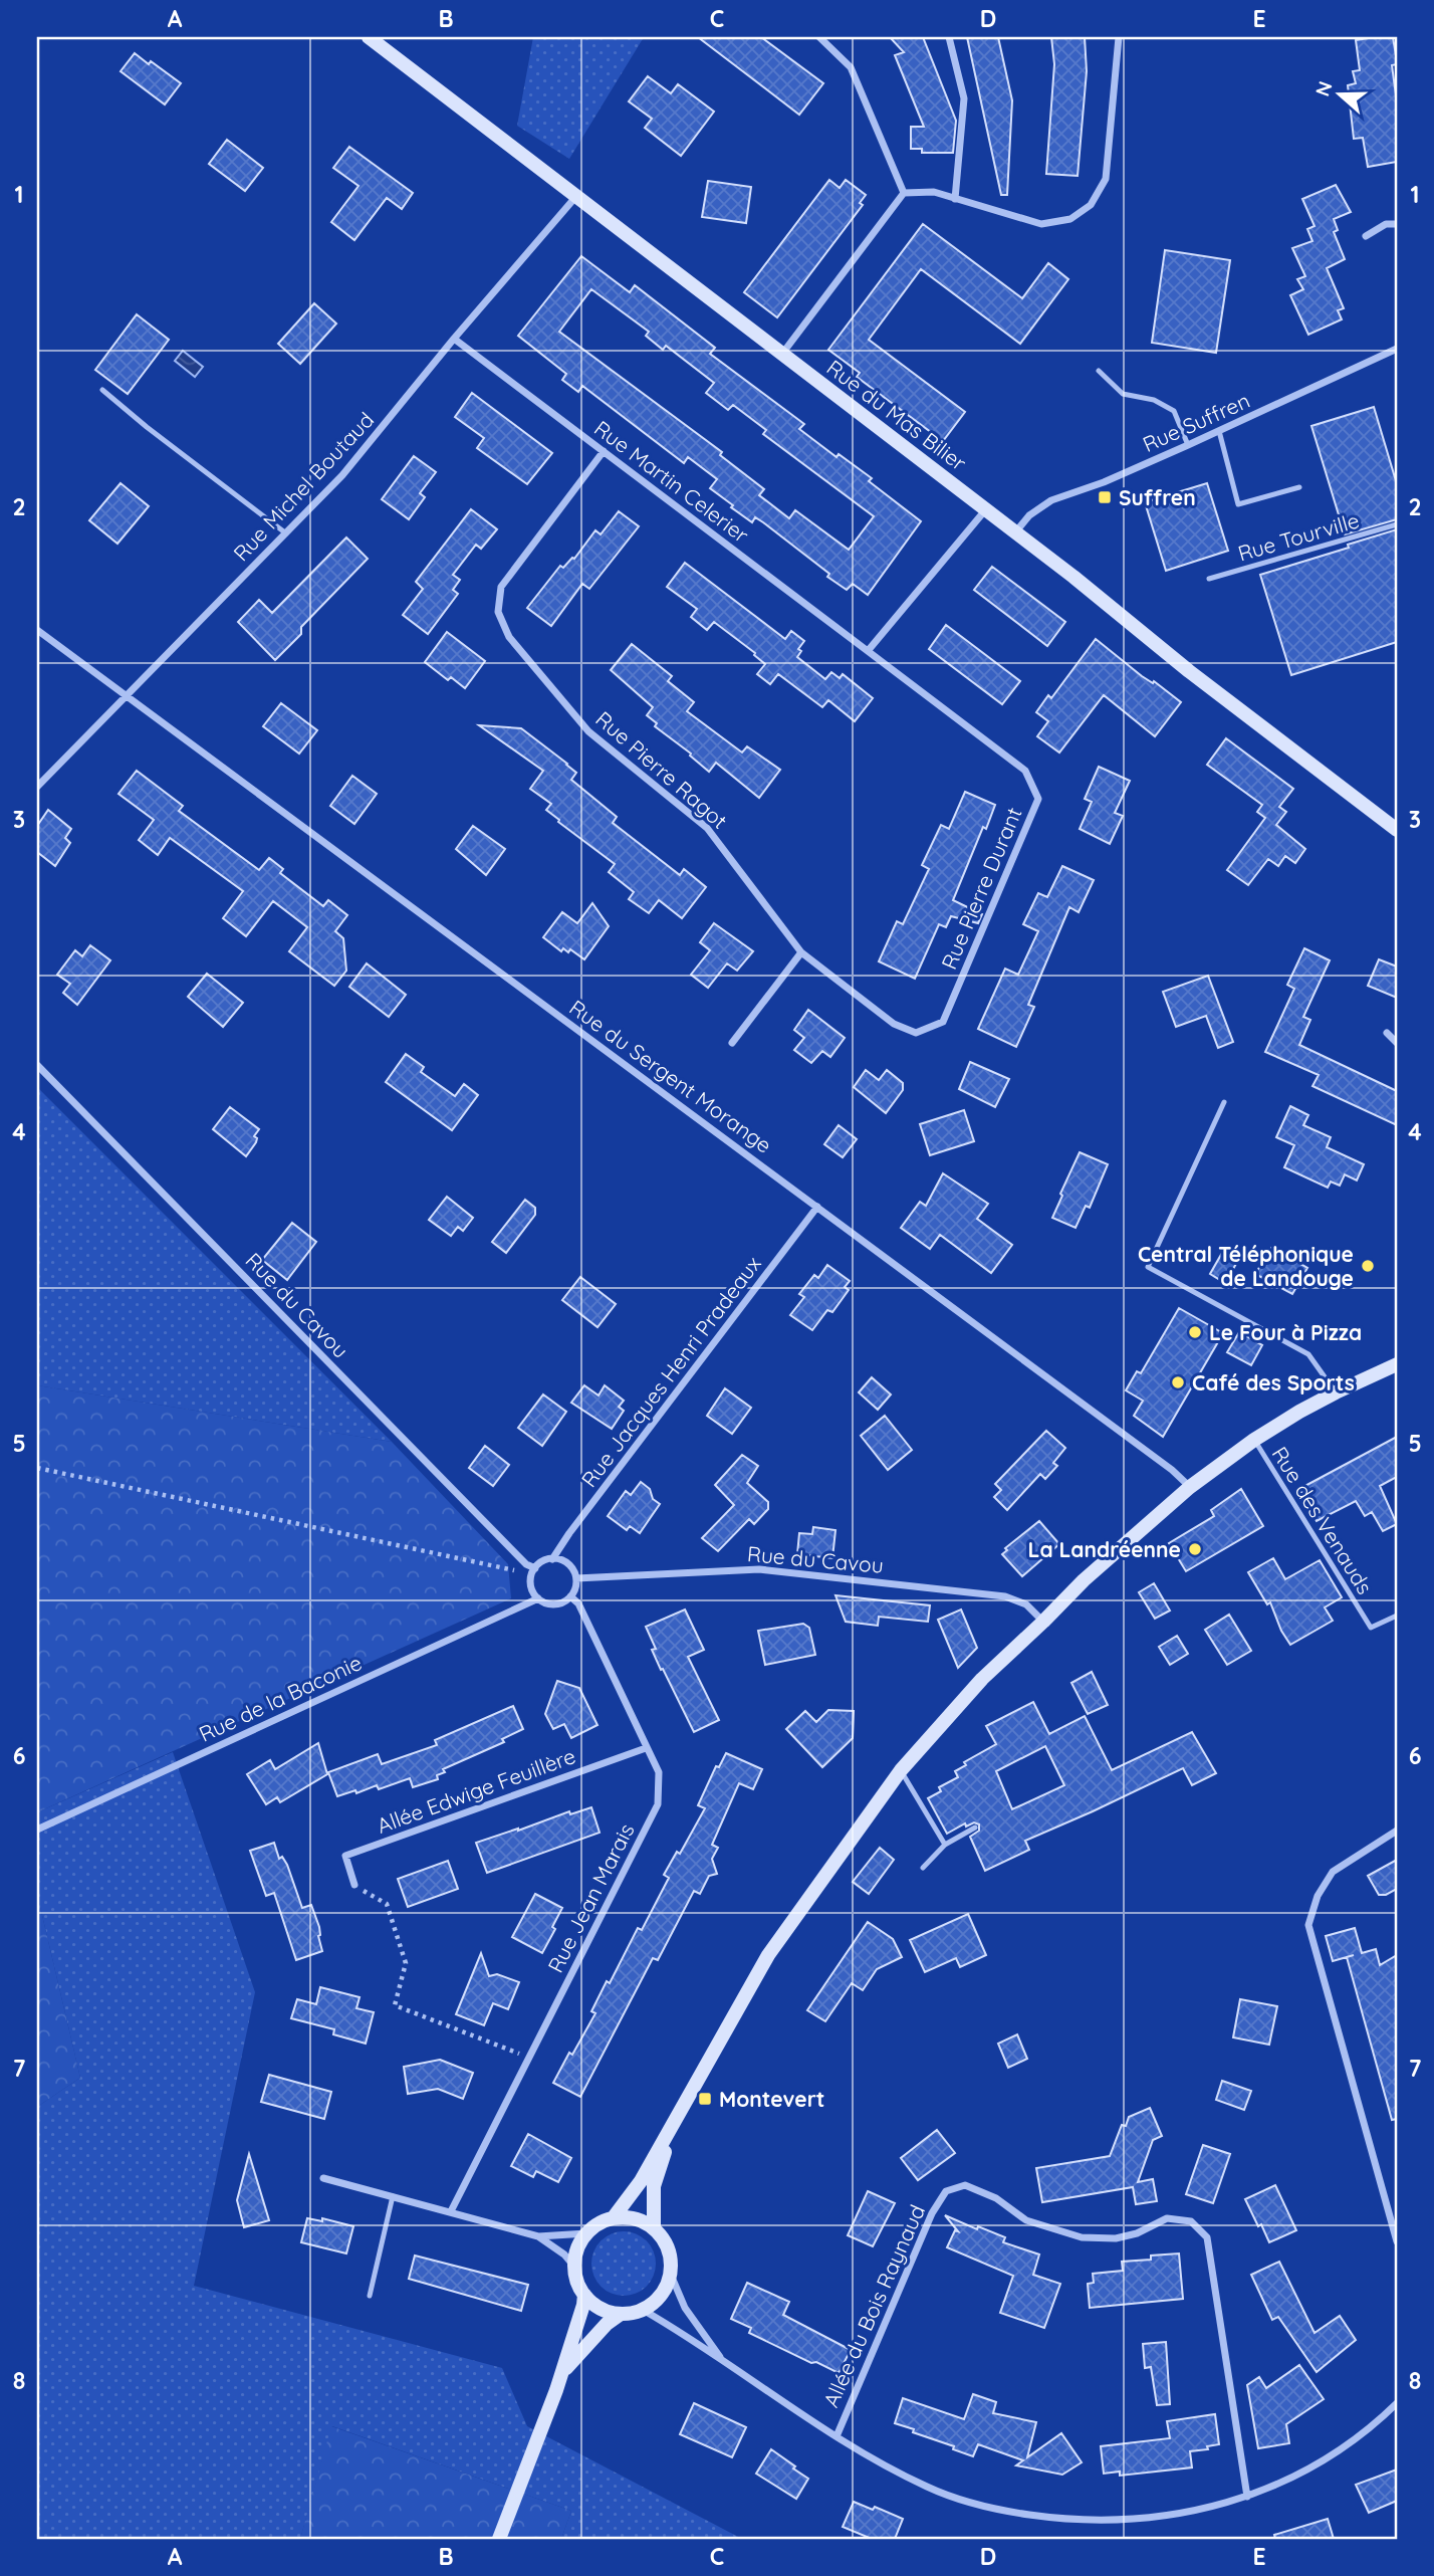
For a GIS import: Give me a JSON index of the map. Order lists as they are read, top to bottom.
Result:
{
  "streets": {
    "main road": ["Rue du Mas Bilier"],
    "street": [
      "Rue Suffren",
      "Rue Martin Celerier",
      "Rue Michel Boutaud",
      "Rue Pierre Ragot",
      "Rue Pierre Durant",
      "Rue du Sergent Morange",
      "Rue du Cavou",
      "Rue Jacques Henri Pradeaux",
      "Rue de la Baconie",
      "Allée Edwige Feuillère",
      "Rue Jean Marais",
      "Allée du Bois Raynaud"
    ],
    "lane": ["Rue Tourville", "Rue des Venauds"]
  },
  "crossings": [
    ["Rue du Mas Bilier", "Rue Suffren"],
    ["Rue du Mas Bilier", "Rue Michel Boutaud"],
    ["Rue Martin Celerier", "Rue Michel Boutaud"],
    ["Rue Martin Celerier", "Rue Pierre Ragot"],
    ["Rue Martin Celerier", "Rue Pierre Durant"],
    ["Rue Michel Boutaud", "Rue du Sergent Morange"],
    ["Rue Pierre Ragot", "Rue Pierre Durant"],
    ["Rue du Sergent Morange", "Rue Jacques Henri Pradeaux"],
    ["Rue du Cavou", "Rue Jacques Henri Pradeaux"],
    ["Rue du Cavou", "Rue de la Baconie"],
    ["Rue du Cavou", "Rue Jean Marais"],
    ["Rue Jacques Henri Pradeaux", "Rue de la Baconie"],
    ["Rue Jacques Henri Pradeaux", "Rue Jean Marais"],
    ["Rue de la Baconie", "Rue Jean Marais"],
    ["Allée Edwige Feuillère", "Rue Jean Marais"]
  ],
  "places": {
    "transit": ["Suffren", "Montevert"],
    "other": [
      "Central Téléphonique de Landouge",
      "Le Four à Pizza",
      "Café des Sports",
      "La Landréenne"
    ]
  },
  "north": "left",
  "grid": {
    "columns": [
      "A",
      "B",
      "C",
      "D",
      "E"
    ],
    "rows": [
      "1",
      "2",
      "3",
      "4",
      "5",
      "6",
      "7",
      "8"
    ]
  }
}
